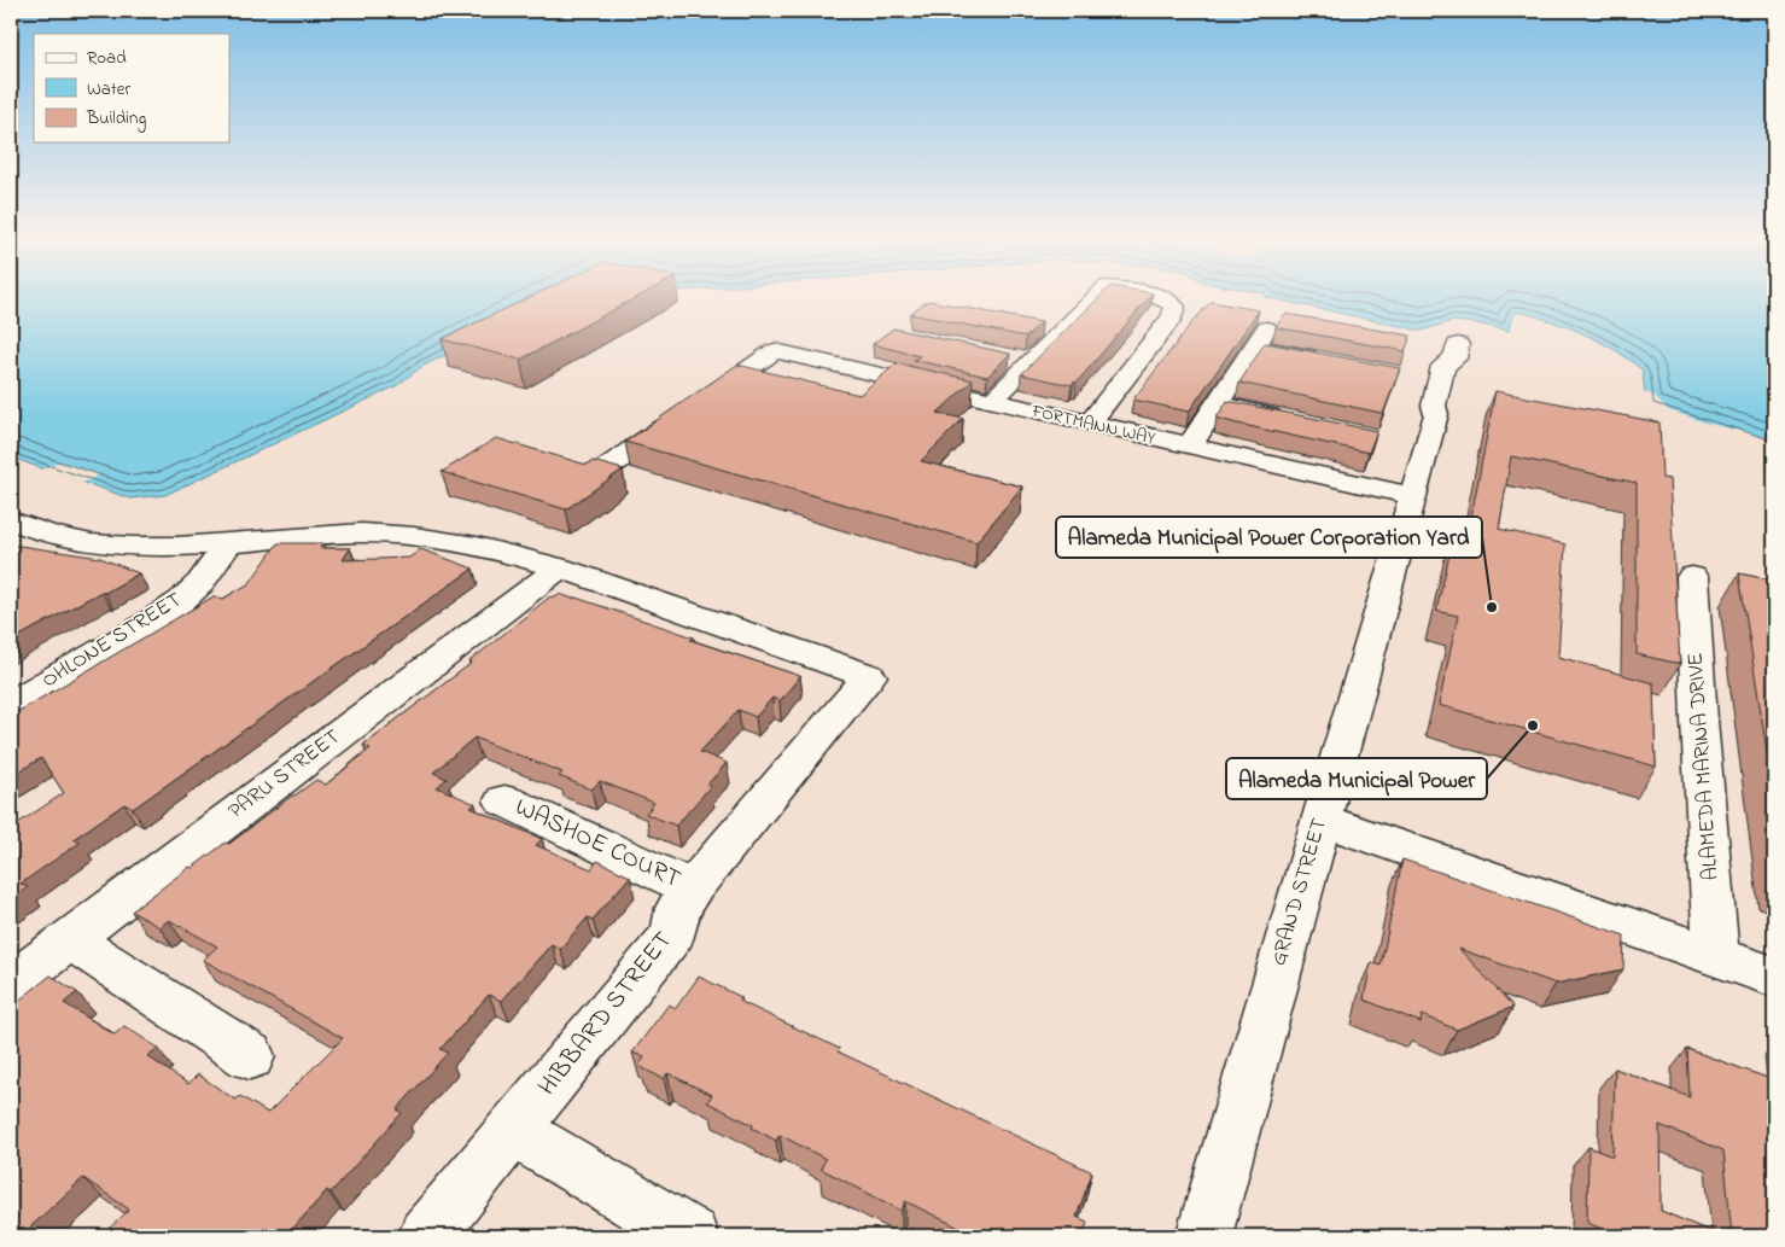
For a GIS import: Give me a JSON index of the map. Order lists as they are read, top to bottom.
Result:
{
  "streets": {
    "street": [
      "FORTMANN WAY",
      "OHLONE STREET",
      "ALAMEDA MARINA DRIVE",
      "PARU STREET",
      "WASHOE COURT",
      "GRAND STREET",
      "HIBBARD STREET"
    ]
  },
  "crossings": [
    ["FORTMANN WAY", "GRAND STREET"],
    ["PARU STREET", "HIBBARD STREET"],
    ["WASHOE COURT", "HIBBARD STREET"]
  ],
  "places": ["Alameda Municipal Power Corporation Yard", "Alameda Municipal Power"],
  "legend": ["Road", "Water", "Building"]
}
